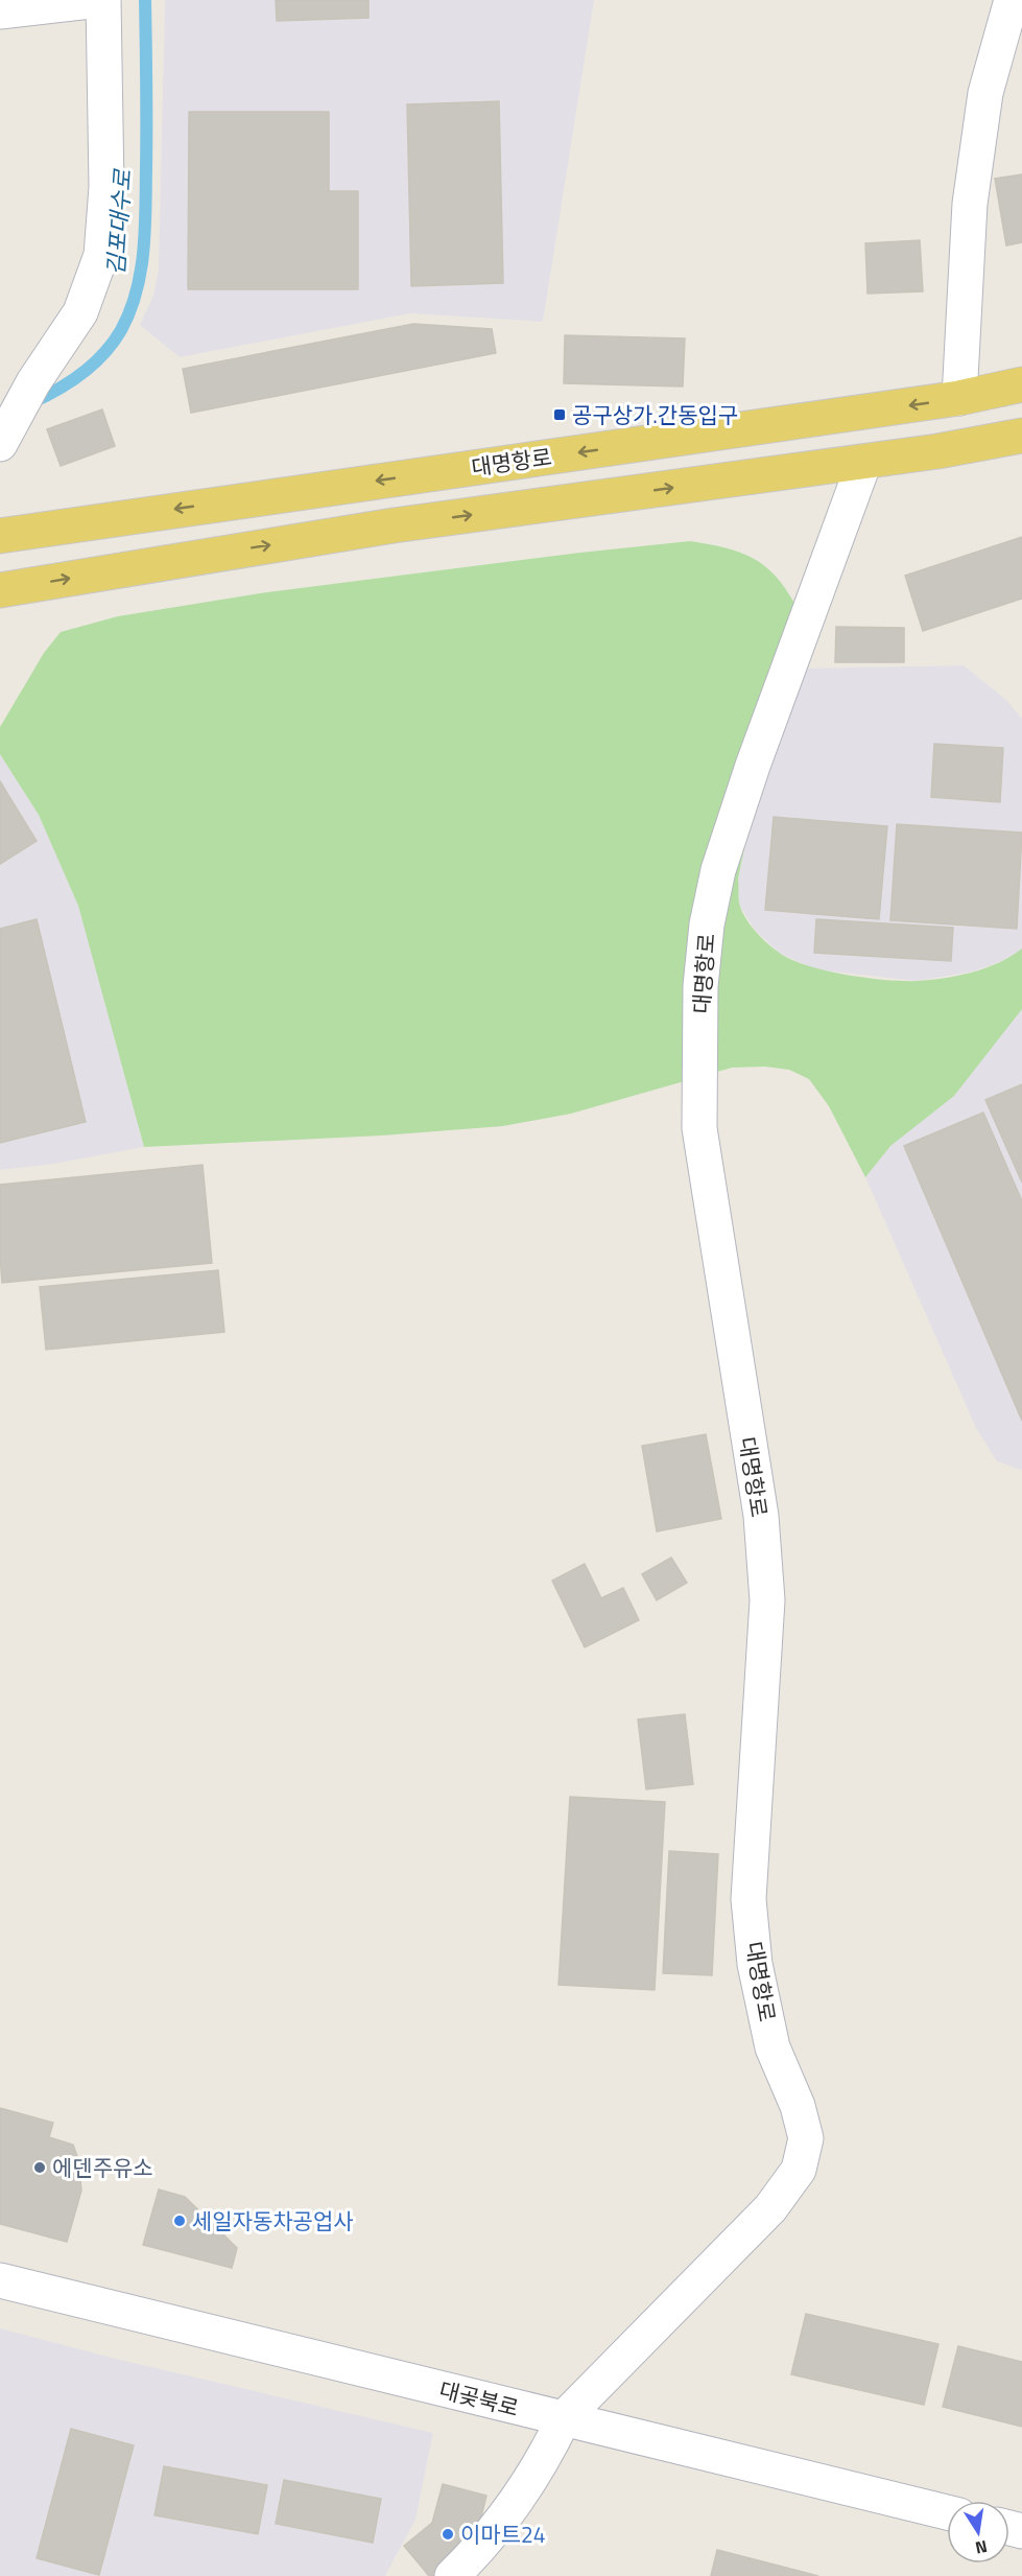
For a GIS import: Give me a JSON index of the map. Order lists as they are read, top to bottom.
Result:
{
  "streets": {
    "main road": ["대명항로"],
    "street": ["대곶북로"]
  },
  "crossings": [
    ["대명항로", "대곶북로"]
  ],
  "water": ["김포대수로"],
  "places": {
    "transit": ["공구상가.간동입구"],
    "other": ["에덴주유소", "세일자동차공업사", "이마트24"]
  },
  "north": "bottom"
}
